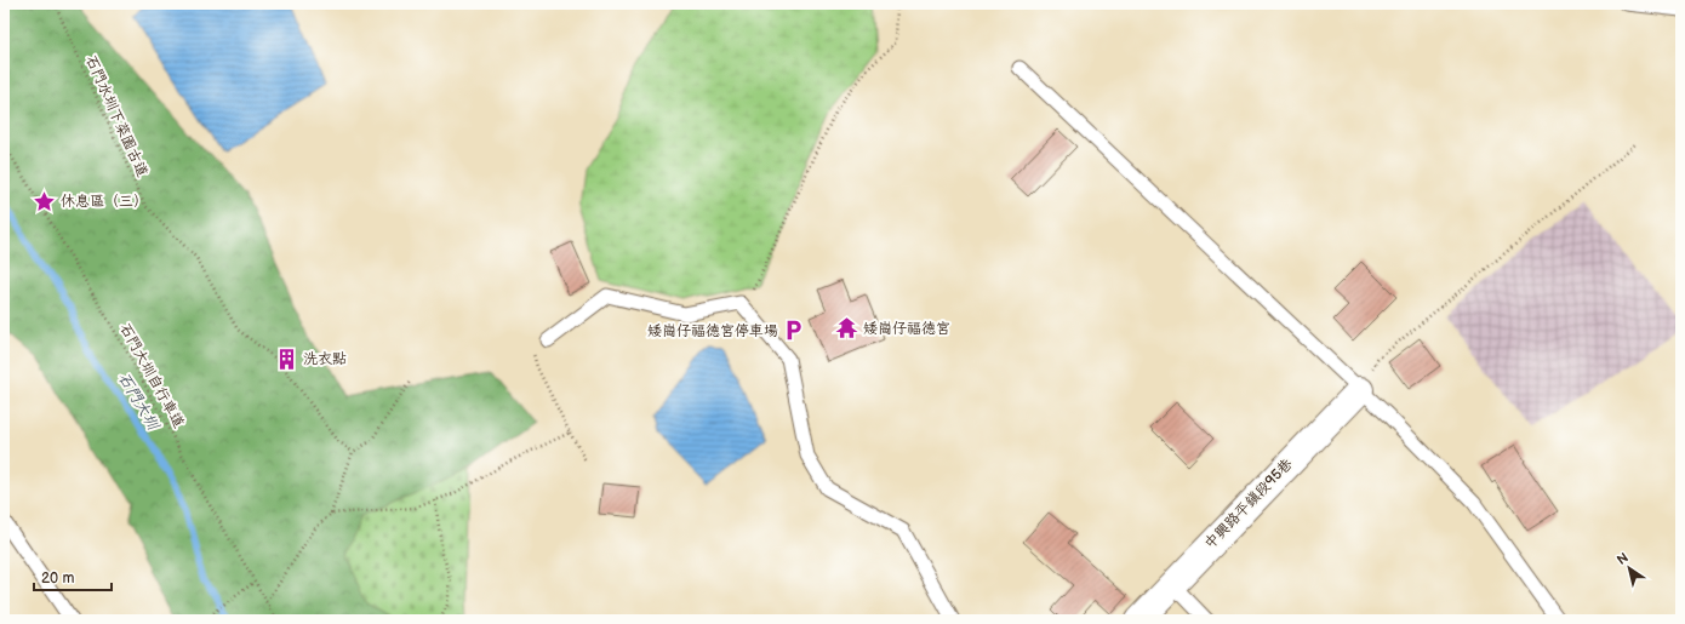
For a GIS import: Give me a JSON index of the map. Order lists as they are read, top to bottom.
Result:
{
  "streets": {
    "street": ["中興路平鎮段95巷"],
    "path": ["石門水圳下菜園古道", "石門大圳自行車道"]
  },
  "water": ["石門大圳"],
  "places": {
    "place": ["休息區（三）"],
    "temple": ["矮崗仔福德宮"],
    "parking": ["矮崗仔福德宮停車場"],
    "building": ["洗衣點"]
  },
  "scale_bar": "20 m",
  "north": "top left"
}
